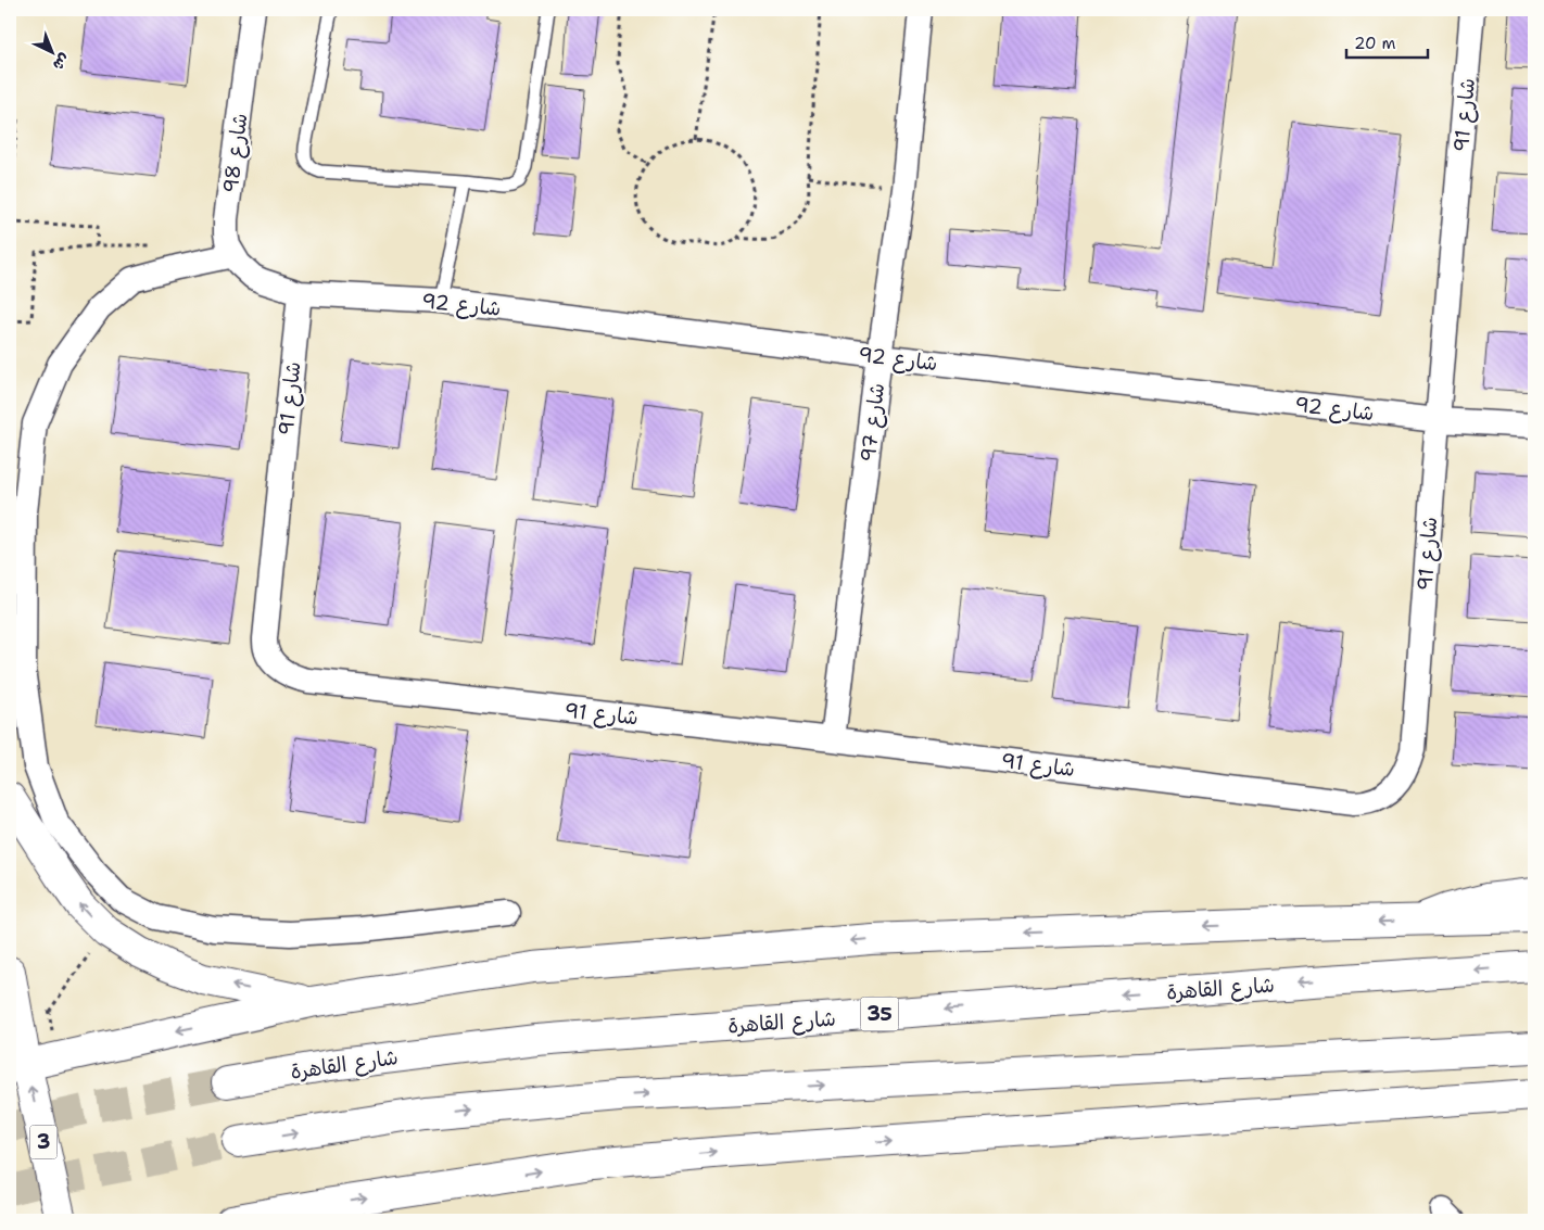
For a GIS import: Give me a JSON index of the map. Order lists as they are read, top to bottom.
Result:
{
  "streets": {
    "main road": ["شارع القاهرة", "35", "3"],
    "street": [
      "شارع 91",
      "شارع 98",
      "شارع 92",
      "شارع 97"
    ]
  },
  "crossings": [
    ["شارع 91", "شارع 92"],
    ["شارع 91", "شارع 97"],
    ["شارع 98", "شارع 92"],
    ["شارع 92", "شارع 97"]
  ],
  "scale_bar": "20 m",
  "north": "bottom right"
}
